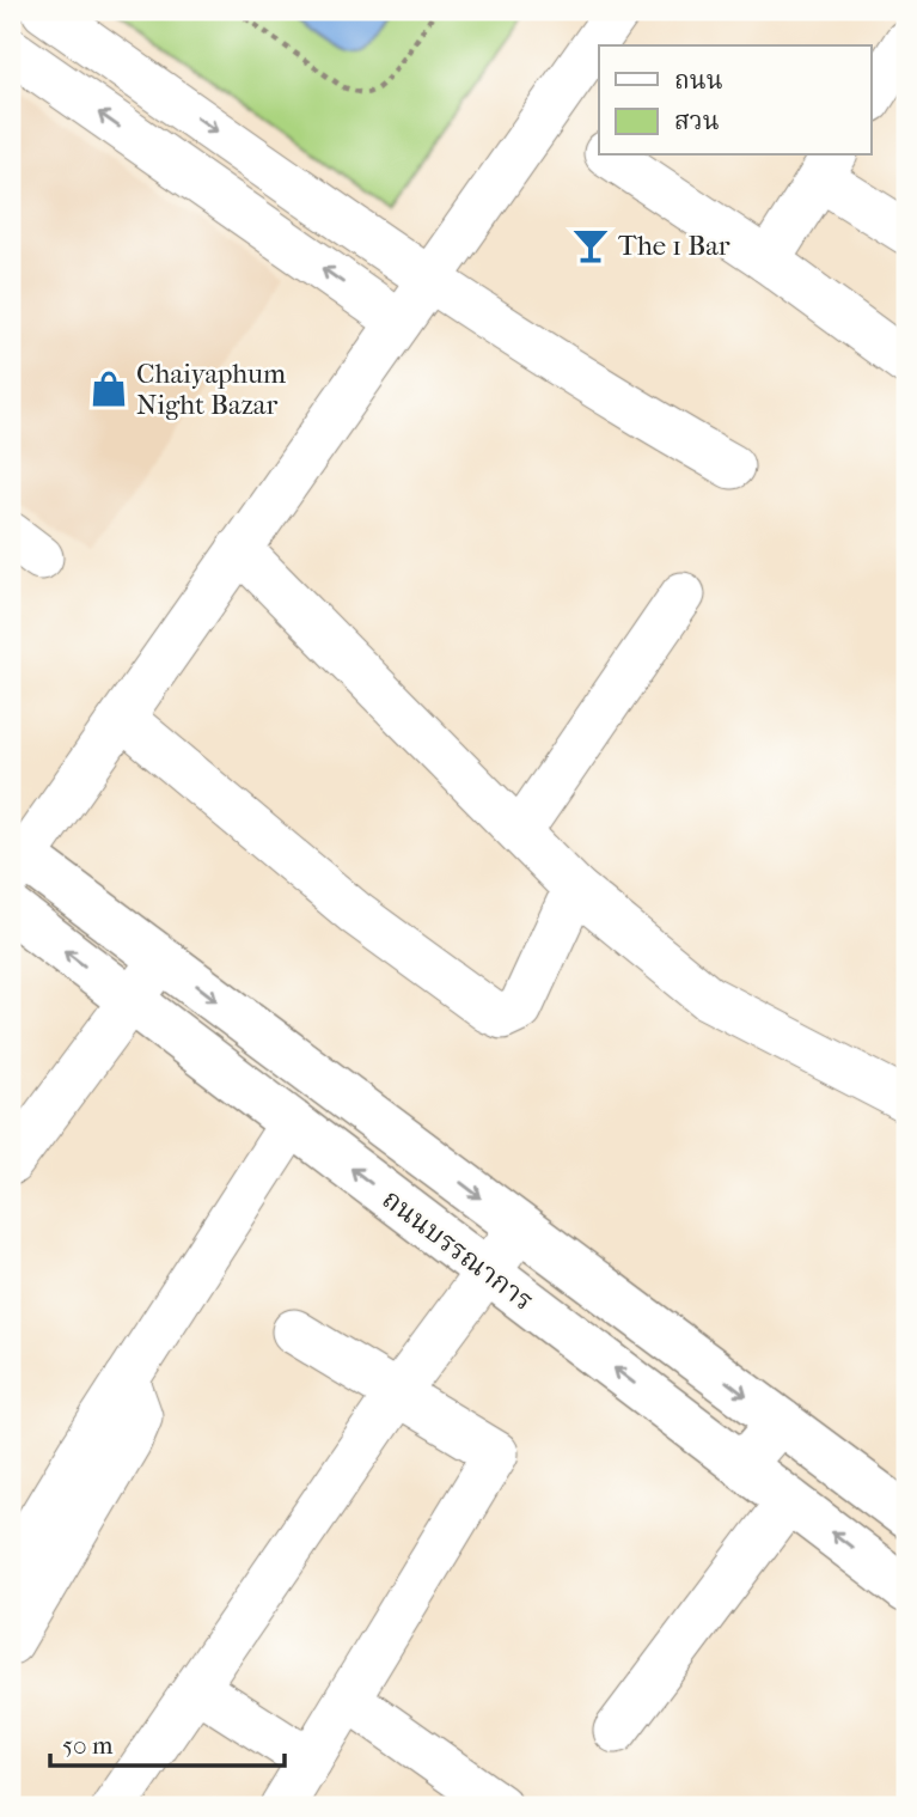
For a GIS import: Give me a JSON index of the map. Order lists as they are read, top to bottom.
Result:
{
  "streets": {
    "main road": ["ถนนบรรณาการ"]
  },
  "places": {
    "bar": ["The 1 Bar"],
    "shop": ["Chaiyaphum Night Bazar"]
  },
  "legend": ["ถนน", "สวน"],
  "scale_bar": "50 m"
}
